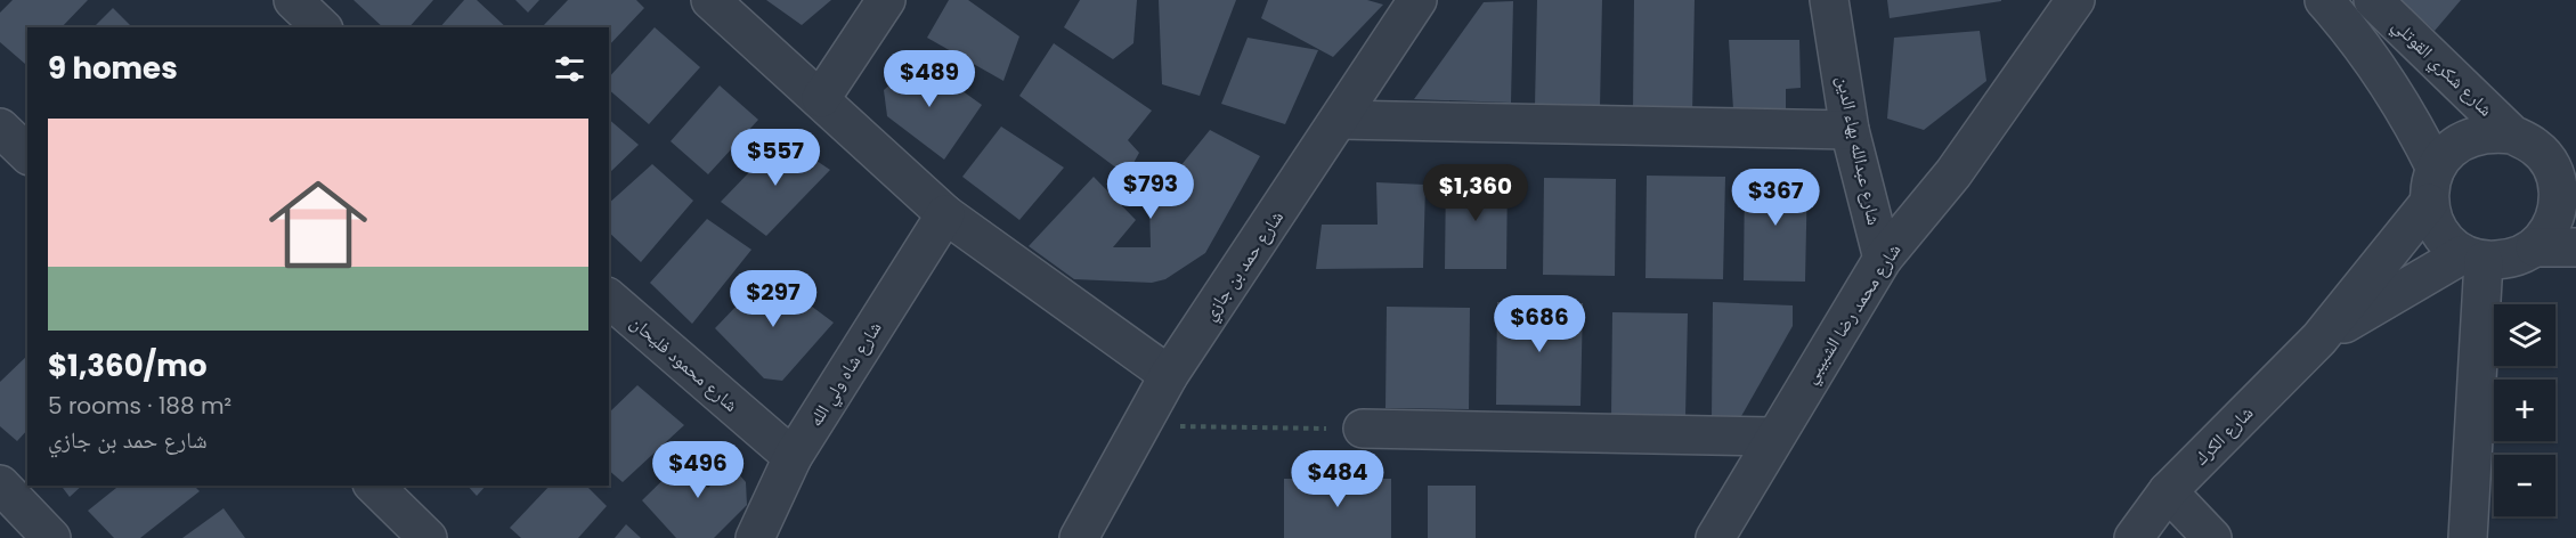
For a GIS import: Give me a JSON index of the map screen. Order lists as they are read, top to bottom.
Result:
{
  "streets": {
    "street": [
      "شارع شكري القوتلي",
      "شارع عبدالله بهاء الدين",
      "شارع حمد بن جازي",
      "شارع محمد رضا الشبيبي",
      "شارع محمود فليحان",
      "شارع شاه ولي الله",
      "شارع الكرك"
    ]
  },
  "crossings": [
    ["شارع شكري القوتلي", "شارع الكرك"],
    ["شارع عبدالله بهاء الدين", "شارع محمد رضا الشبيبي"],
    ["شارع محمود فليحان", "شارع شاه ولي الله"]
  ],
  "page": {
    "heading": "9 homes",
    "price": [
      "$489",
      "$557",
      "$793",
      "$1,360",
      "$367",
      "$297",
      "$686",
      "$496",
      "$484"
    ],
    "list": [
      {
        "name": "$1,360/mo",
        "note": "5 rooms · 188 m² · شارع حمد بن جازي"
      }
    ],
    "map_buttons": ["+", "−"]
  }
}
